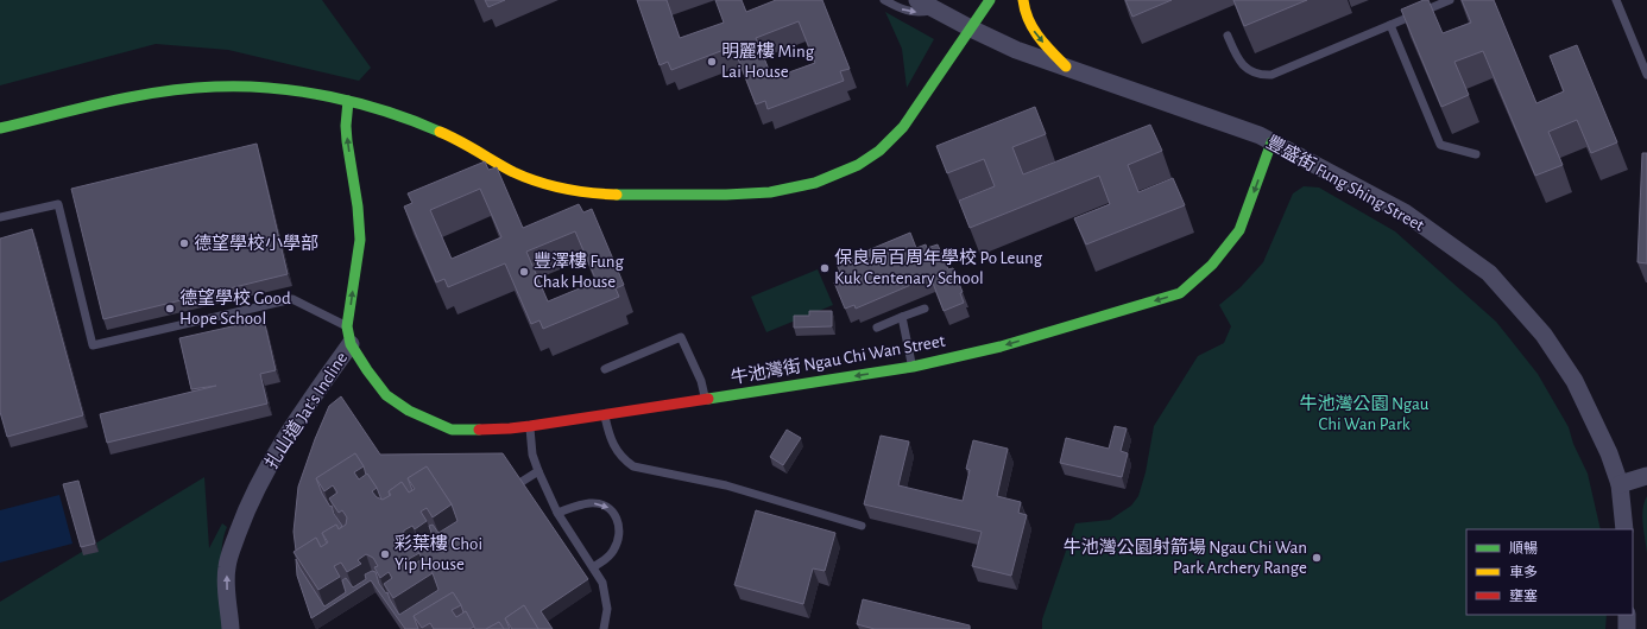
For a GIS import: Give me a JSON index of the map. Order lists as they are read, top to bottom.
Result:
{
  "streets": {
    "street": ["豐盛街 Fung Shing Street", "牛池灣街 Ngau Chi Wan Street", "扎山道 Jat's Incline"]
  },
  "crossings": [
    ["豐盛街 Fung Shing Street", "牛池灣街 Ngau Chi Wan Street"],
    ["牛池灣街 Ngau Chi Wan Street", "扎山道 Jat's Incline"]
  ],
  "one_way": ["牛池灣街 Ngau Chi Wan Street", "扎山道 Jat's Incline"],
  "parks": ["牛池灣公園 Ngau Chi Wan Park"],
  "places": [
    "明麗樓 Ming Lai House",
    "德望學校小學部",
    "保良局百周年學校 Po Leung Kuk Centenary School",
    "豐澤樓 Fung Chak House",
    "德望學校 Good Hope School",
    "彩葉樓 Choi Yip House",
    "牛池灣公園射箭場 Ngau Chi Wan Park Archery Range"
  ],
  "legend": ["順暢", "車多", "壅塞"]
}
